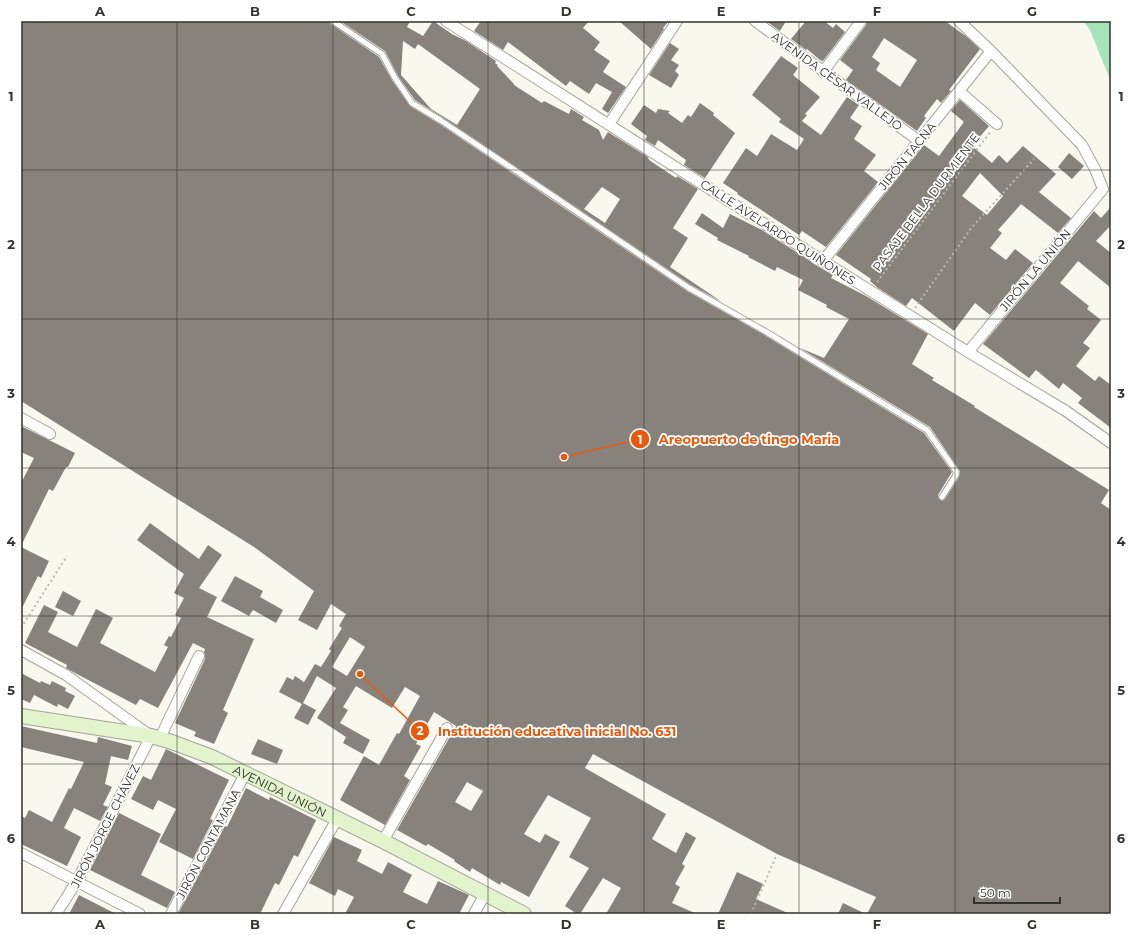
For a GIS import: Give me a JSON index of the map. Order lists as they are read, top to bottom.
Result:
{
  "streets": {
    "main road": ["AVENIDA UNIÓN"],
    "street": [
      "AVENIDA CÉSAR VALLEJO",
      "JIRÓN TACNA",
      "CALLE AVELARDO QUIÑONES",
      "JIRÓN LA UNIÓN",
      "JIRÓN JORGE CHÁVEZ",
      "JIRÓN CONTAMANA"
    ],
    "path": ["PASAJE BELLA DURMIENTE"]
  },
  "crossings": [
    ["AVENIDA CÉSAR VALLEJO", "JIRÓN TACNA"],
    ["JIRÓN TACNA", "CALLE AVELARDO QUIÑONES"],
    ["JIRÓN TACNA", "JIRÓN LA UNIÓN"],
    ["PASAJE BELLA DURMIENTE", "CALLE AVELARDO QUIÑONES"],
    ["CALLE AVELARDO QUIÑONES", "JIRÓN LA UNIÓN"],
    ["AVENIDA UNIÓN", "JIRÓN JORGE CHÁVEZ"],
    ["AVENIDA UNIÓN", "JIRÓN CONTAMANA"]
  ],
  "places": ["Areopuerto de tingo Maria", "Institución educativa inicial No. 631"],
  "scale_bar": "50 m",
  "grid": {
    "columns": [
      "A",
      "B",
      "C",
      "D",
      "E",
      "F",
      "G"
    ],
    "rows": [
      "1",
      "2",
      "3",
      "4",
      "5",
      "6"
    ]
  }
}
